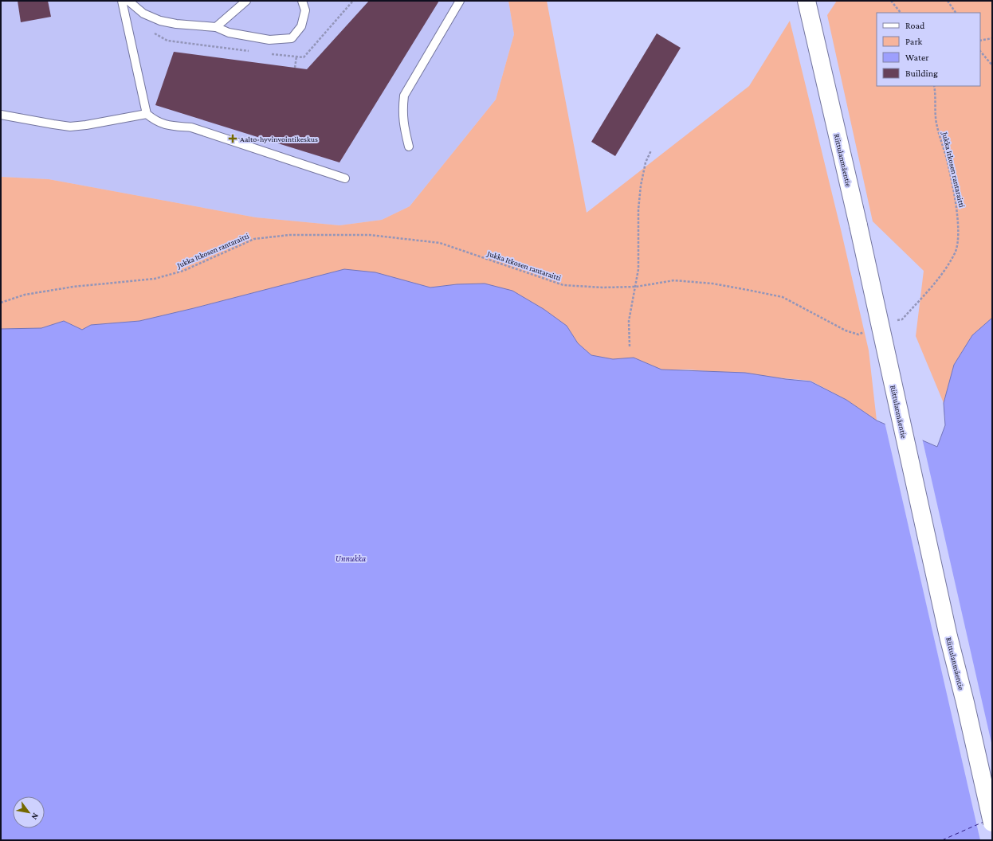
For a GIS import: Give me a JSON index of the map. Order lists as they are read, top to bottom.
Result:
{
  "streets": {
    "street": ["Riittulanmäentie"],
    "path": ["Jukka Itkosen rantaraitti"]
  },
  "water": ["Unnukka"],
  "places": {
    "health": ["Aalto-hyvinvointikeskus"]
  },
  "legend": [
    "Road",
    "Park",
    "Water",
    "Building"
  ],
  "north": "bottom right"
}
